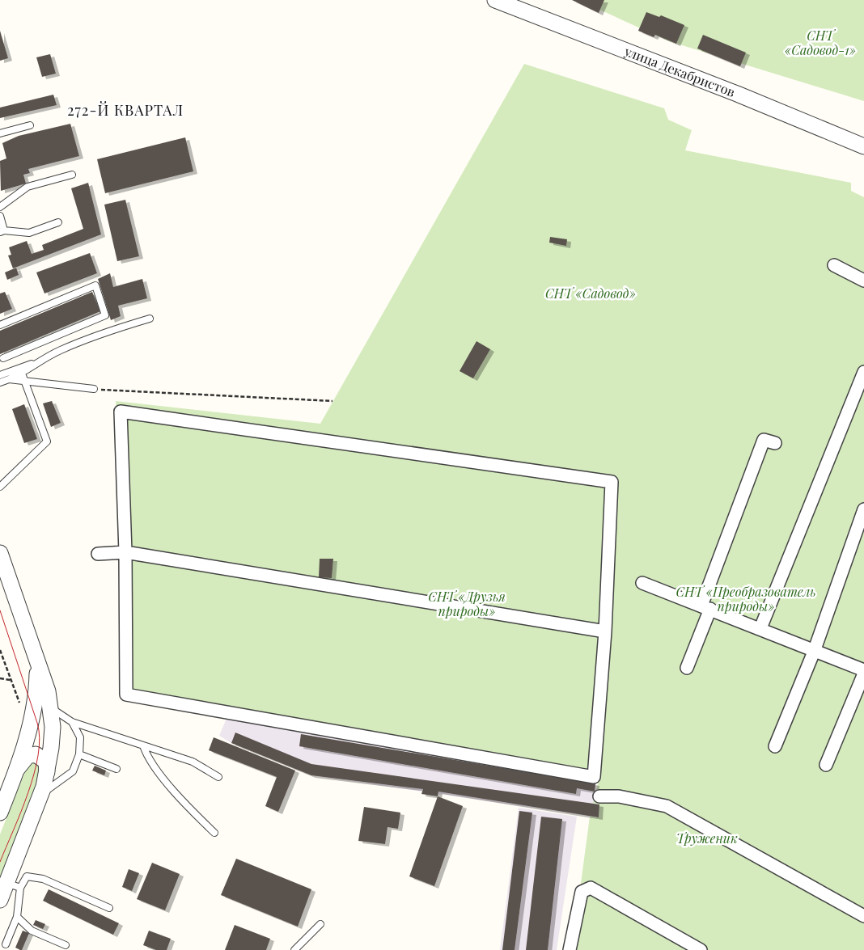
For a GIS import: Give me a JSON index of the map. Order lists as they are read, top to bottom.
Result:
{
  "streets": {
    "street": ["улица Декабристов"]
  },
  "districts": ["272-Й КВАРТАЛ"],
  "parks": [
    "СНТ «Садовод-1»",
    "СНТ «Садовод»",
    "СНТ «Преобразователь природы»",
    "СНТ «Друзья природы»",
    "Труженик"
  ]
}
